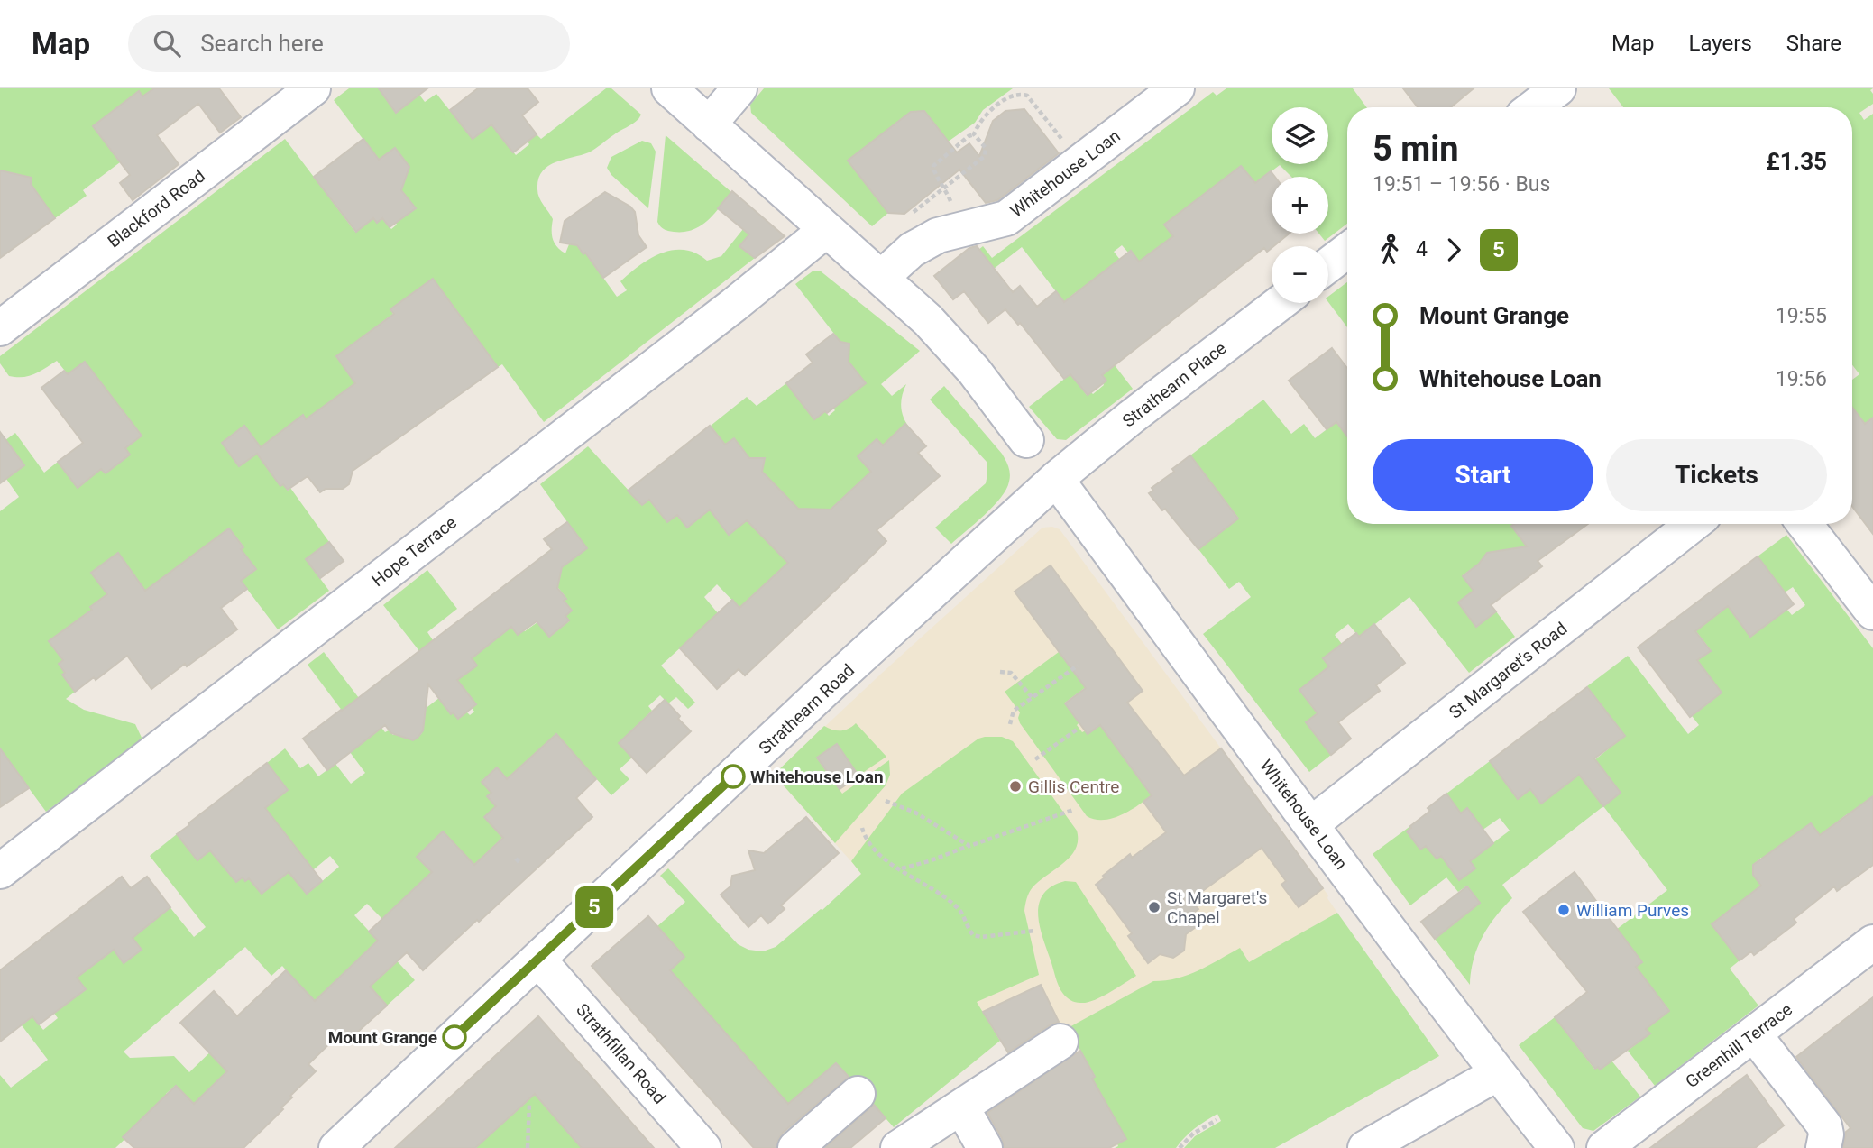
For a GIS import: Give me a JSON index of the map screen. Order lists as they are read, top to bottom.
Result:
{
  "streets": {
    "street": [
      "Whitehouse Loan",
      "Blackford Road",
      "Strathearn Place",
      "Hope Terrace",
      "St Margaret's Road",
      "Strathearn Road",
      "Greenhill Terrace",
      "Strathfillan Road"
    ]
  },
  "crossings": [
    ["Whitehouse Loan", "Strathearn Place"],
    ["Whitehouse Loan", "St Margaret's Road"],
    ["Whitehouse Loan", "Strathearn Road"],
    ["Strathearn Place", "Strathearn Road"],
    ["Strathearn Road", "Strathfillan Road"]
  ],
  "places": [
    "Whitehouse Loan",
    "Gillis Centre",
    "St Margaret's Chapel",
    "William Purves",
    "Mount Grange"
  ],
  "lines": ["bus line 5"],
  "page": {
    "header": "Map",
    "search": "Search here",
    "nav": ["Map", "Layers", "Share"],
    "on_map": "5",
    "map_buttons": ["+", "−"],
    "heading": ["5 min", "19:51 – 19:56 · Bus", "£1.35"],
    "legs": ["4", "5"],
    "list": [
      {
        "name": "Mount Grange",
        "value": "19:55"
      },
      {
        "name": "Whitehouse Loan",
        "value": "19:56"
      }
    ],
    "buttons": ["Start", "Tickets"]
  }
}
